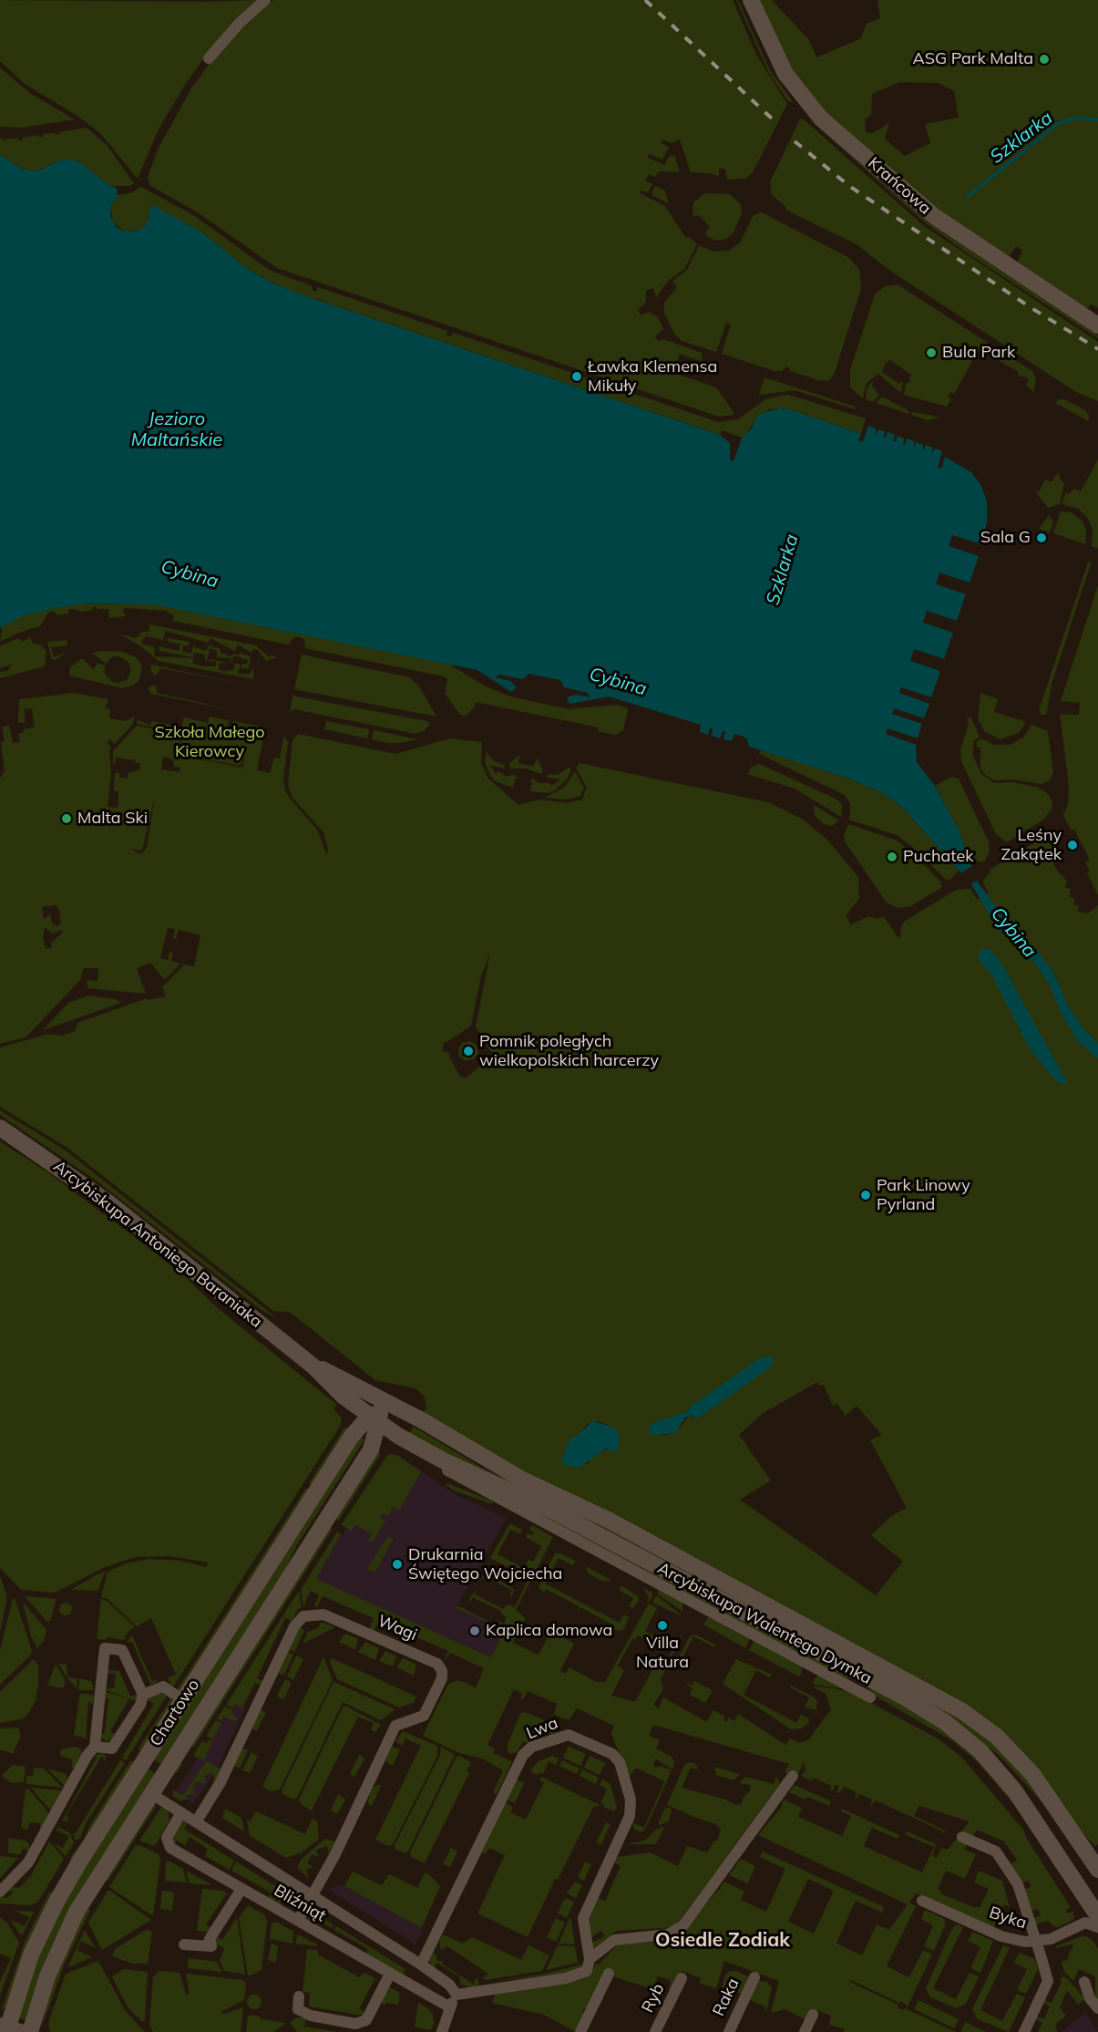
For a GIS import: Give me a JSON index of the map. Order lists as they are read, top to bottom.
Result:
{
  "streets": {
    "street": [
      "Krańcowa",
      "Arcybiskupa Antoniego Baraniaka",
      "Arcybiskupa Walentego Dymka",
      "Wagi",
      "Chartowo",
      "Lwa",
      "Bliźniąt",
      "Byka",
      "Raka",
      "Ryb"
    ]
  },
  "crossings": [
    ["Arcybiskupa Antoniego Baraniaka", "Arcybiskupa Walentego Dymka"],
    ["Arcybiskupa Antoniego Baraniaka", "Chartowo"],
    ["Arcybiskupa Walentego Dymka", "Chartowo"],
    ["Arcybiskupa Walentego Dymka", "Byka"],
    ["Wagi", "Bliźniąt"],
    ["Chartowo", "Bliźniąt"],
    ["Lwa", "Bliźniąt"]
  ],
  "districts": ["Osiedle Zodiak"],
  "water": ["Szklarka", "Jezioro Maltańskie", "Cybina"],
  "parks": ["Szkoła Małego Kierowcy"],
  "places": [
    "ASG Park Malta",
    "Bula Park",
    "Ławka Klemensa Mikuły",
    "Sala G",
    "Malta Ski",
    "Leśny Zakątek",
    "Puchatek",
    "Pomnik poległych wielkopolskich harcerzy",
    "Park Linowy Pyrland",
    "Drukarnia Świętego Wojciecha",
    "Villa Natura",
    "Kaplica domowa"
  ]
}
